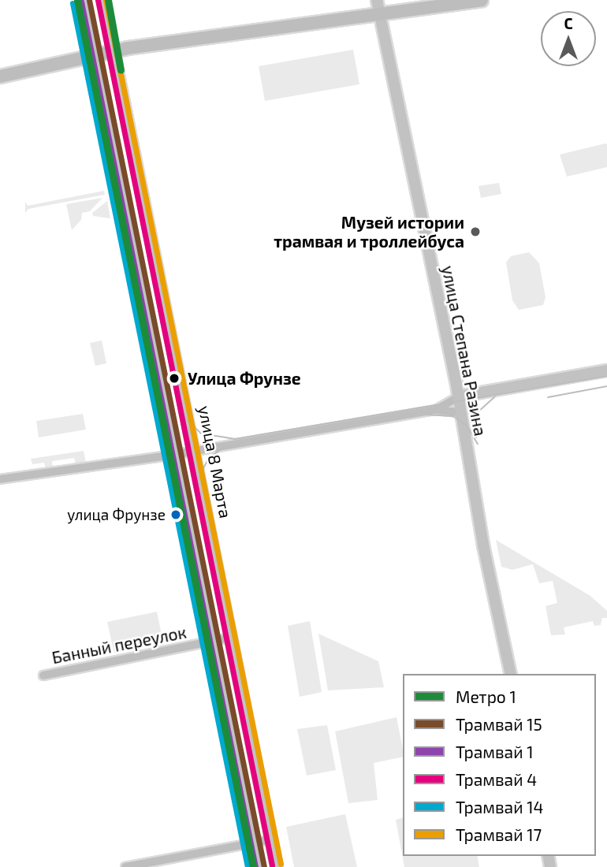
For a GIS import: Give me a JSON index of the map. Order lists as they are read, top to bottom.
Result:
{
  "streets": {
    "main road": ["улица Степана Разина", "улица 8 Марта"],
    "street": ["Банный переулок"]
  },
  "crossings": [
    ["улица 8 Марта", "Банный переулок"]
  ],
  "places": ["Музей истории трамвая и троллейбуса", "Улица Фрунзе", "улица Фрунзе"],
  "lines": [
    "metro line 1",
    "tram line 15",
    "tram line 4",
    "tram line 17",
    "tram line 1",
    "tram line 14"
  ],
  "legend": [
    "Метро 1",
    "Трамвай 15",
    "Трамвай 1",
    "Трамвай 4",
    "Трамвай 14",
    "Трамвай 17"
  ],
  "north": "top"
}
